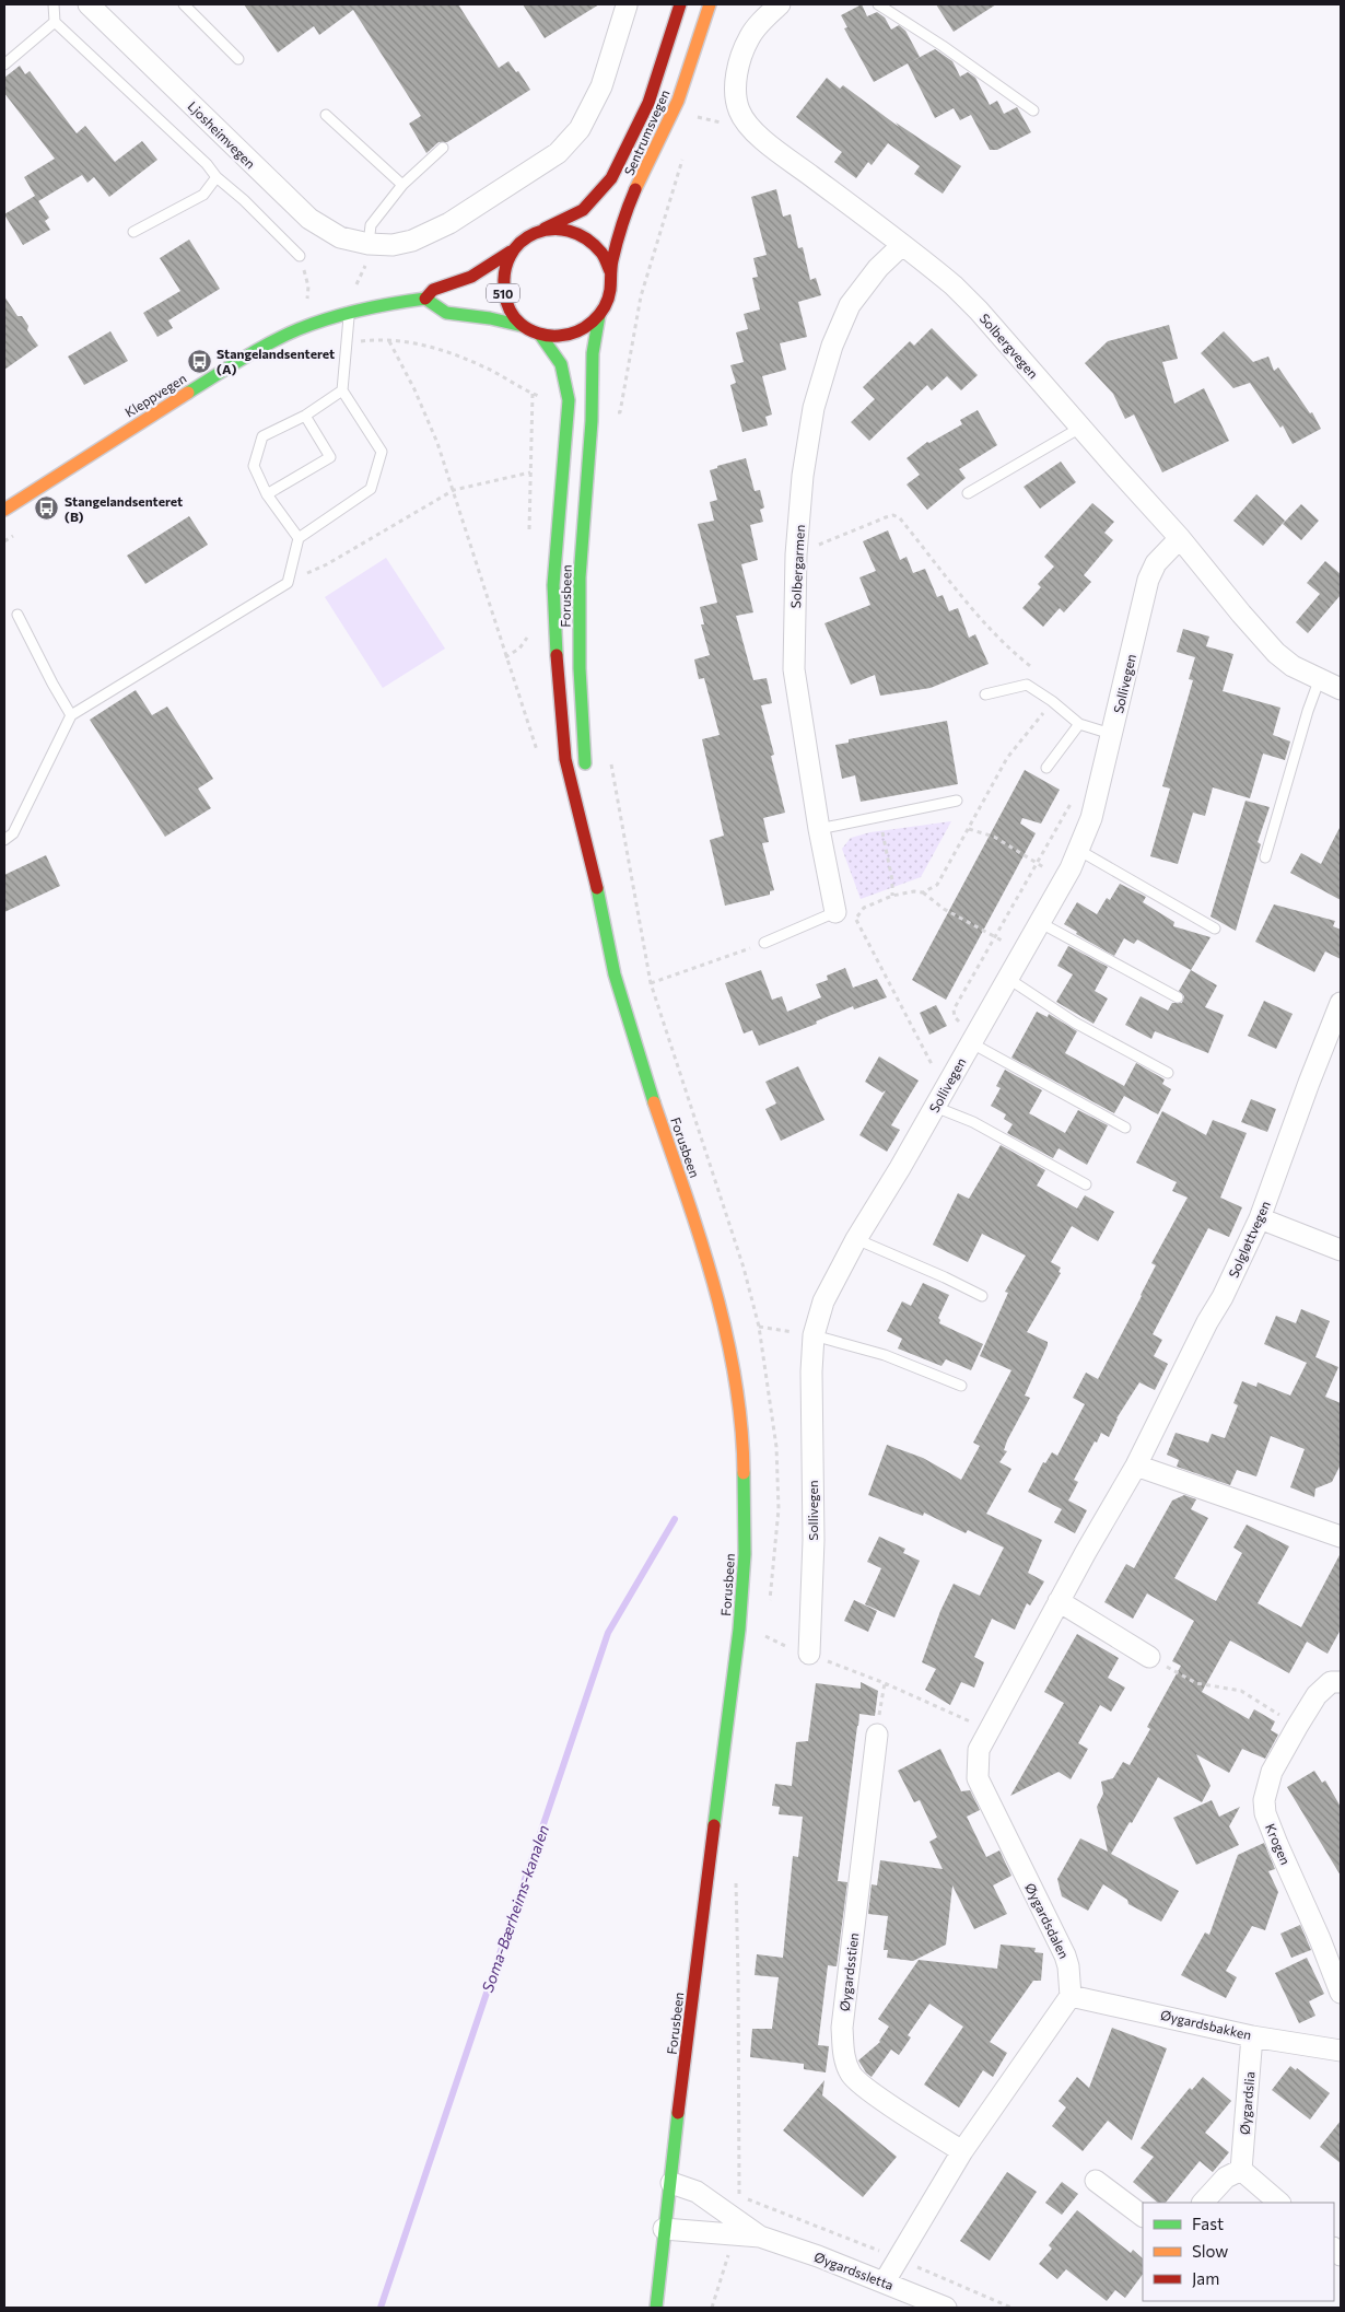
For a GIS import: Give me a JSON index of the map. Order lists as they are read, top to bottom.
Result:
{
  "streets": {
    "main road": [
      "Sentrumsvegen",
      "510",
      "Kleppvegen",
      "Forusbeen"
    ],
    "street": [
      "Ljosheimvegen",
      "Solbergvegen",
      "Solbergarmen",
      "Sollivegen",
      "Solgløttvegen",
      "Krogen",
      "Øygardsdalen",
      "Øygardsstien",
      "Øygardsbakken",
      "Øygardslia",
      "Øygardssletta"
    ]
  },
  "crossings": [
    ["Sentrumsvegen", "510"],
    ["Sentrumsvegen", "Kleppvegen"],
    ["Sentrumsvegen", "Forusbeen"],
    ["510", "Kleppvegen"],
    ["510", "Forusbeen"],
    ["Solbergvegen", "Solbergarmen"],
    ["Solbergvegen", "Sollivegen"],
    ["Kleppvegen", "Forusbeen"],
    ["Forusbeen", "Øygardssletta"],
    ["Solgløttvegen", "Øygardsdalen"],
    ["Øygardsdalen", "Øygardsbakken"],
    ["Øygardsbakken", "Øygardslia"]
  ],
  "water": ["Soma-Bærheims-kanalen"],
  "places": {
    "bus stop": ["Stangelandsenteret (A)", "Stangelandsenteret (B)"]
  },
  "legend": ["Fast", "Slow", "Jam"]
}
